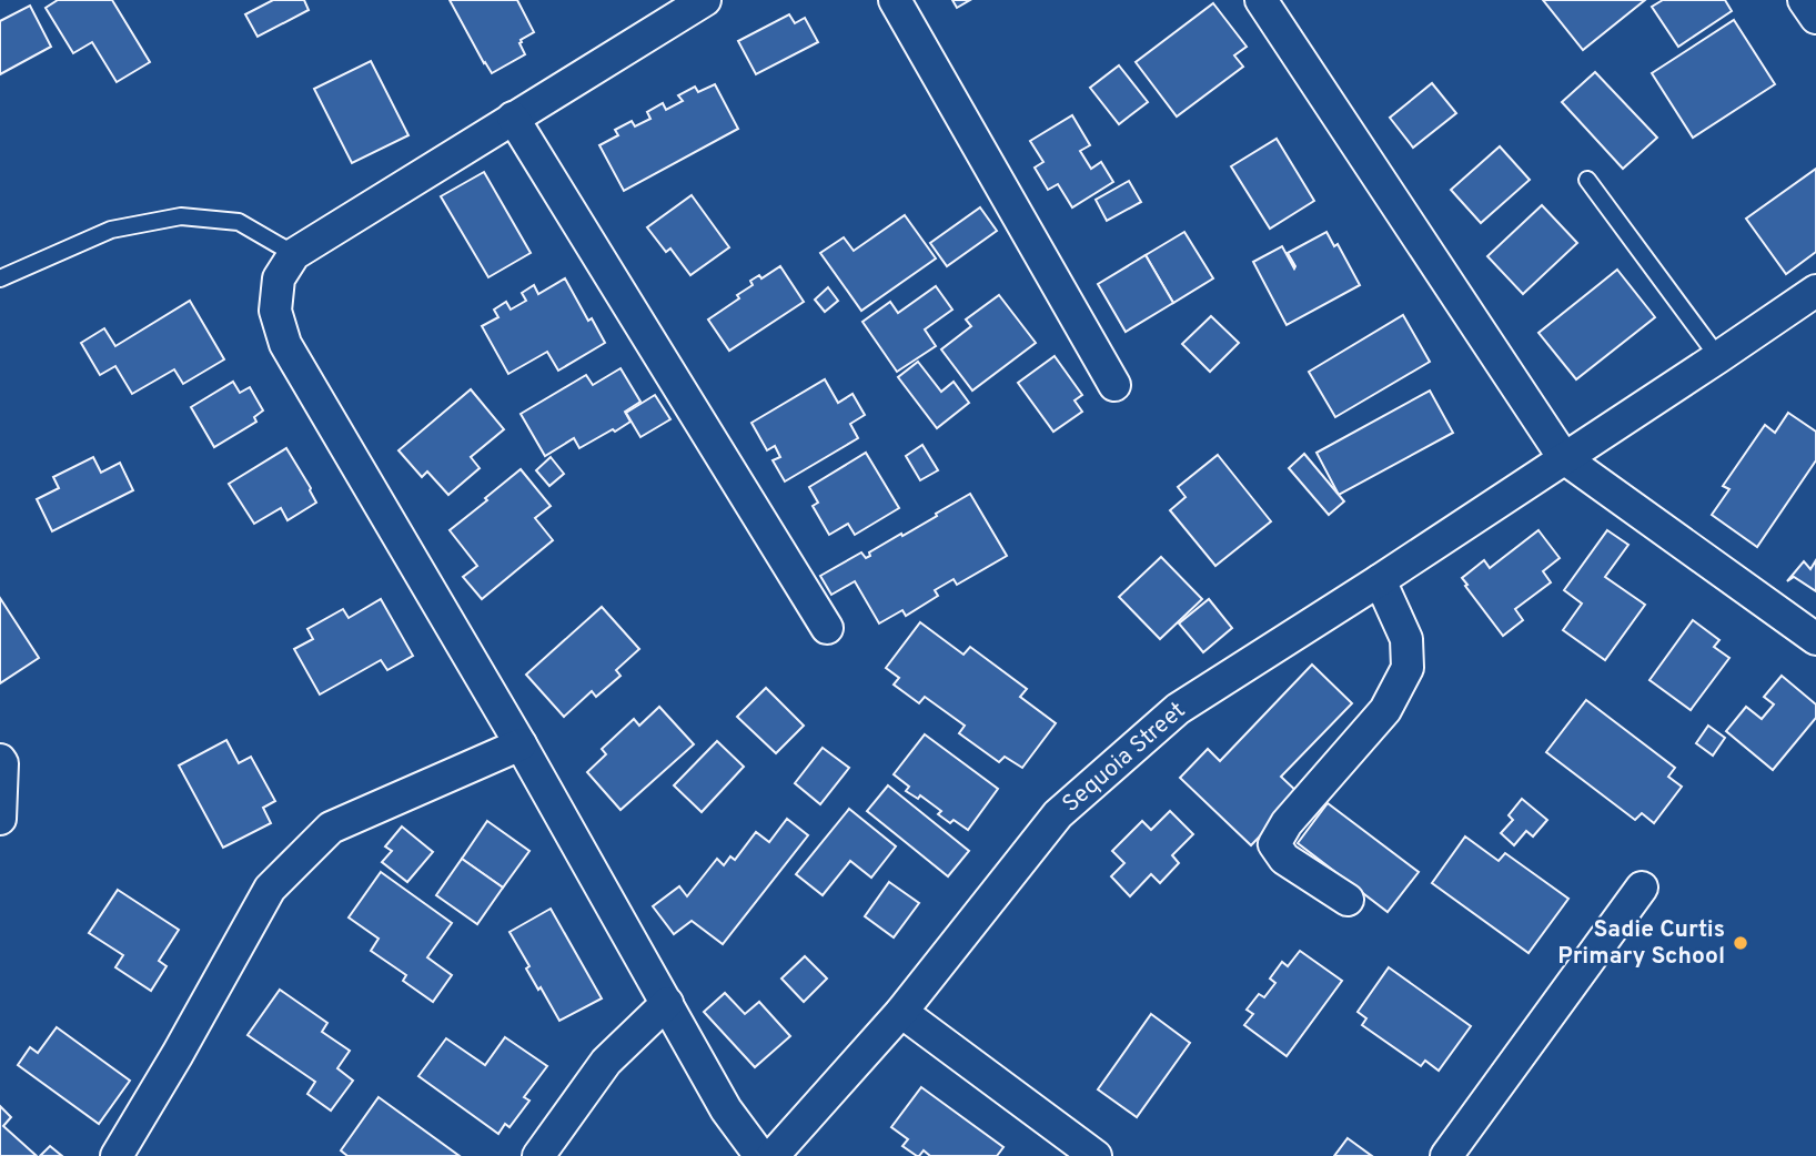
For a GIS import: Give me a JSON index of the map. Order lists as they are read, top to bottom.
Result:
{
  "streets": {
    "street": ["Sequoia Street"]
  },
  "places": ["Sadie Curtis Primary School"]
}
